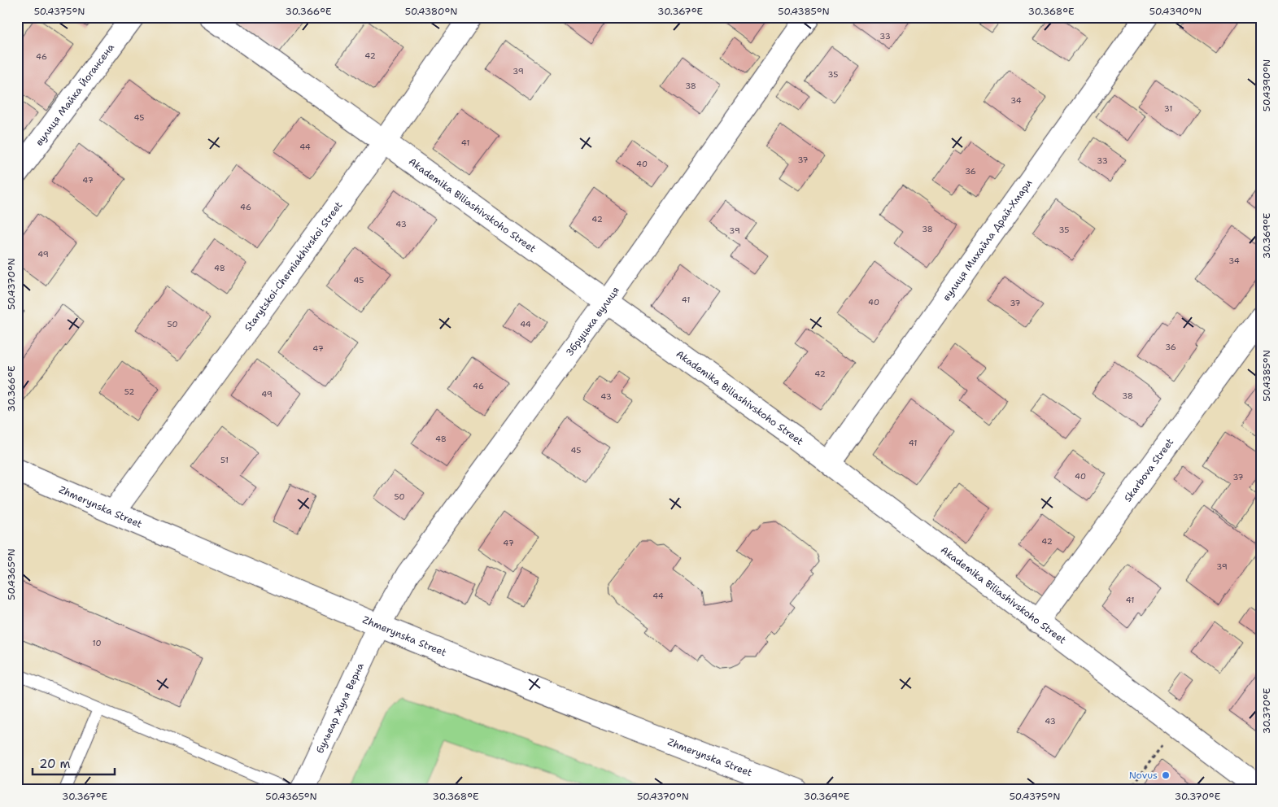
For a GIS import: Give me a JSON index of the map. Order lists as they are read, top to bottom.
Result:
{
  "streets": {
    "street": [
      "вулиця Майка Йогансена",
      "Akademika Biliashivskoho Street",
      "вулиця Михайла Драй-Хмари",
      "Starytskoi-Cherniakhivskoi Street",
      "Збруцька вулиця",
      "Skarbova Street",
      "Zhmerynska Street",
      "бульвар Жуля Верна"
    ]
  },
  "crossings": [
    ["Akademika Biliashivskoho Street", "вулиця Михайла Драй-Хмари"],
    ["Akademika Biliashivskoho Street", "Starytskoi-Cherniakhivskoi Street"],
    ["Akademika Biliashivskoho Street", "Збруцька вулиця"],
    ["Akademika Biliashivskoho Street", "Skarbova Street"],
    ["Starytskoi-Cherniakhivskoi Street", "Zhmerynska Street"],
    ["Збруцька вулиця", "Zhmerynska Street"],
    ["Збруцька вулиця", "бульвар Жуля Верна"],
    ["Zhmerynska Street", "бульвар Жуля Верна"]
  ],
  "places": ["Novus"],
  "house_numbers": [
    "33",
    "42",
    "46",
    "39",
    "35",
    "38",
    "34",
    "31",
    "45",
    "41",
    "44",
    "37",
    "33",
    "40",
    "36",
    "47",
    "46",
    "42",
    "43",
    "38",
    "35",
    "39",
    "49",
    "34",
    "48",
    "45",
    "41",
    "40",
    "37",
    "50",
    "44",
    "36",
    "47",
    "42",
    "46",
    "52",
    "49",
    "38",
    "43",
    "48",
    "41",
    "45",
    "51",
    "40",
    "37",
    "50",
    "42",
    "47",
    "39",
    "44",
    "41",
    "10",
    "43"
  ],
  "scale_bar": "20 m",
  "coordinates": [
    "50.4375°N",
    "30.366°E",
    "50.4380°N",
    "30.367°E",
    "50.4385°N",
    "30.368°E",
    "50.4390°N",
    "30.369°E",
    "50.4370°N",
    "50.4365°N",
    "30.370°E"
  ]
}
